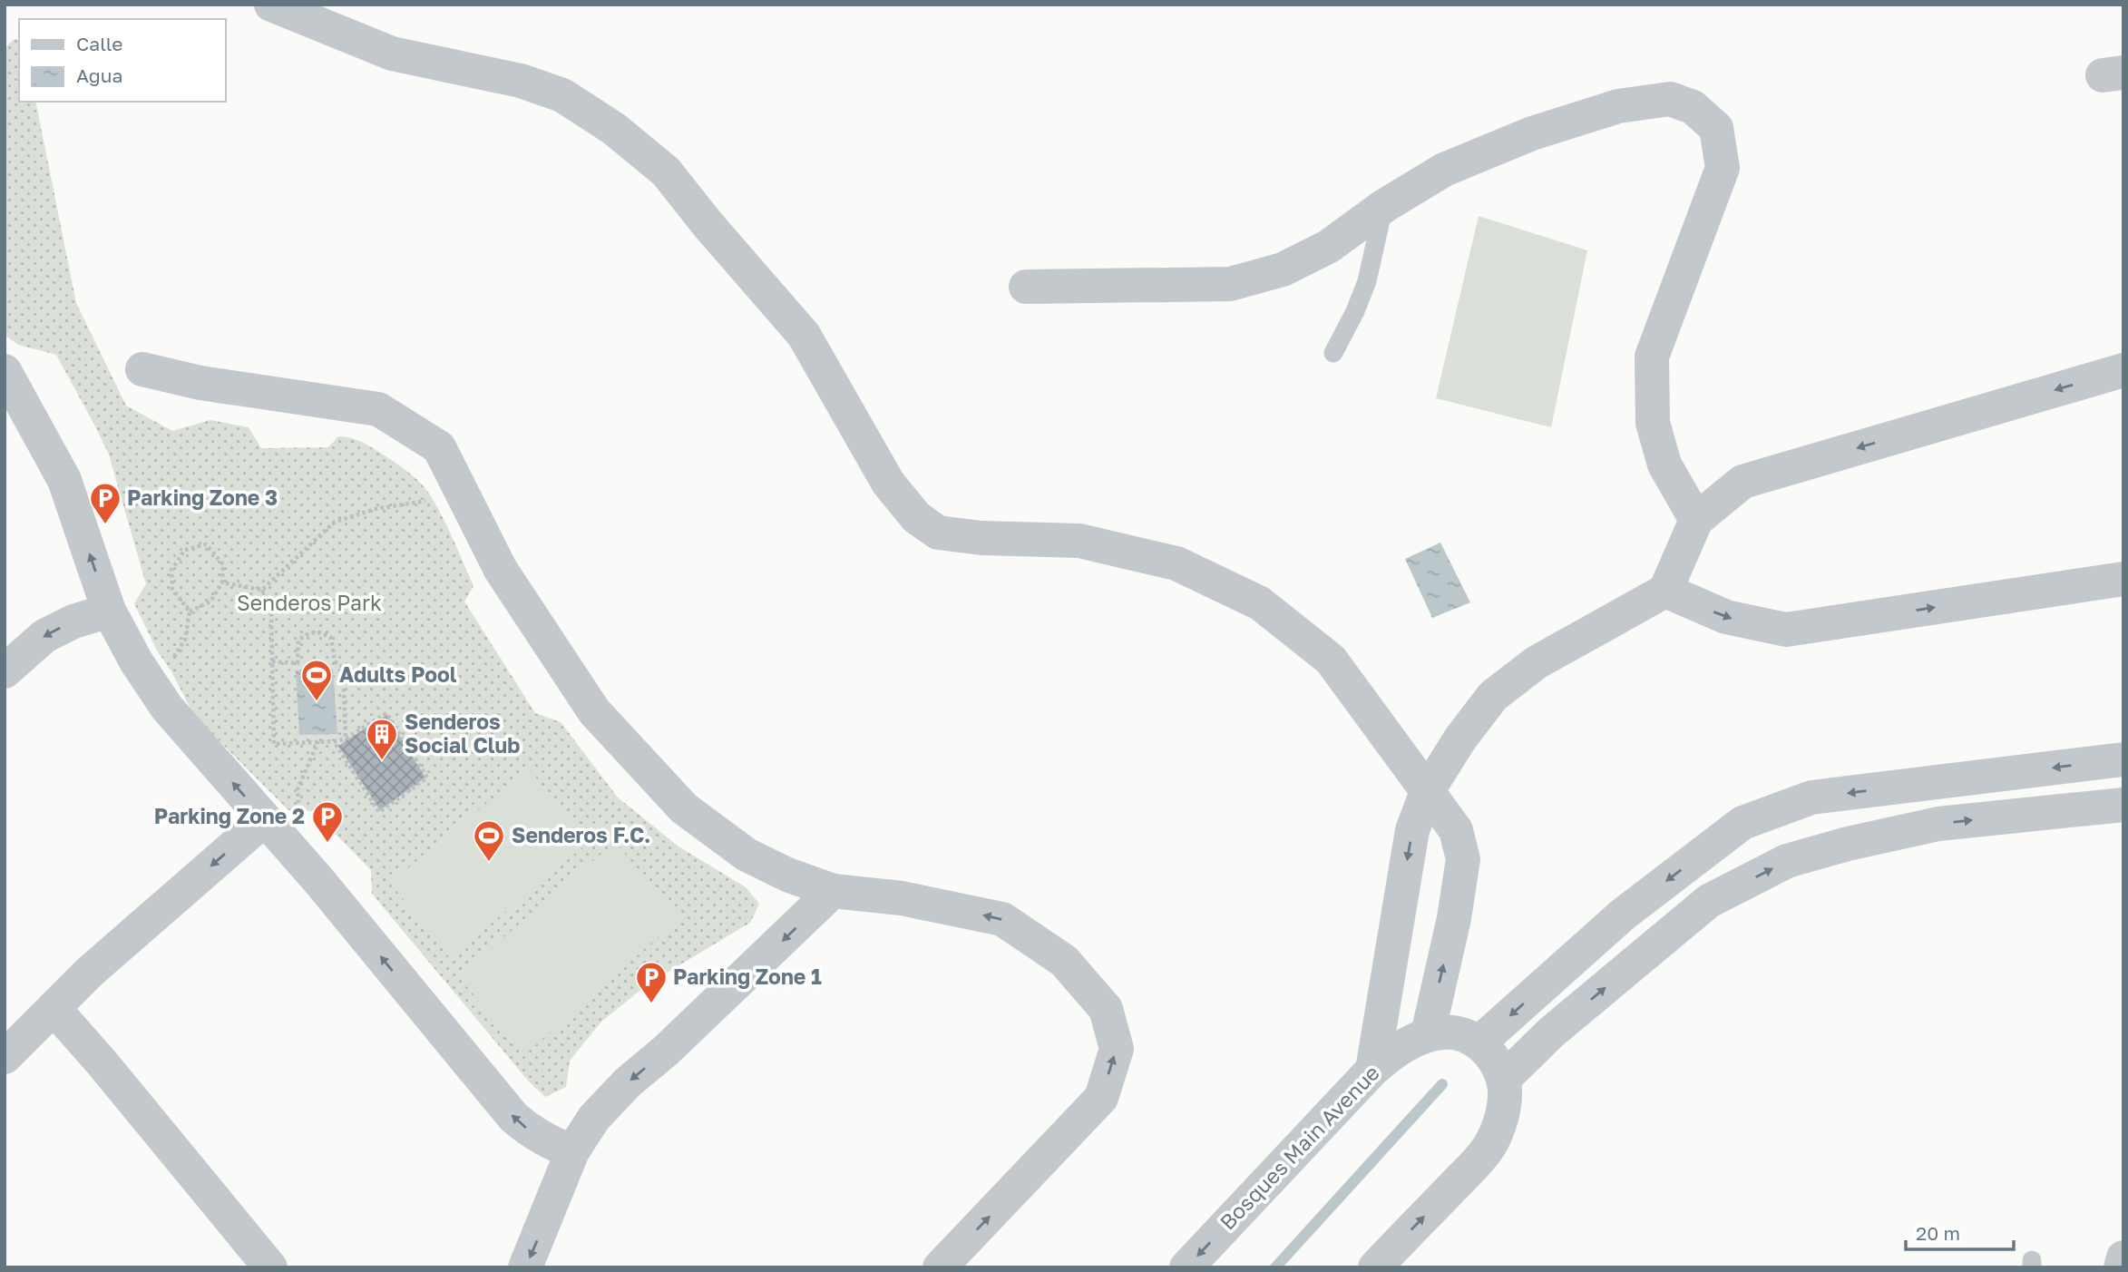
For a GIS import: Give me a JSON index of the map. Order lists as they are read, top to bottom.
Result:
{
  "streets": {
    "street": ["Bosques Main Avenue"]
  },
  "parks": ["Senderos Park"],
  "places": {
    "parking": ["Parking Zone 3", "Parking Zone 2", "Parking Zone 1"],
    "sports": ["Adults Pool", "Senderos F.C."],
    "building": ["Senderos Social Club"]
  },
  "legend": ["Calle", "Agua"],
  "scale_bar": "20 m"
}
